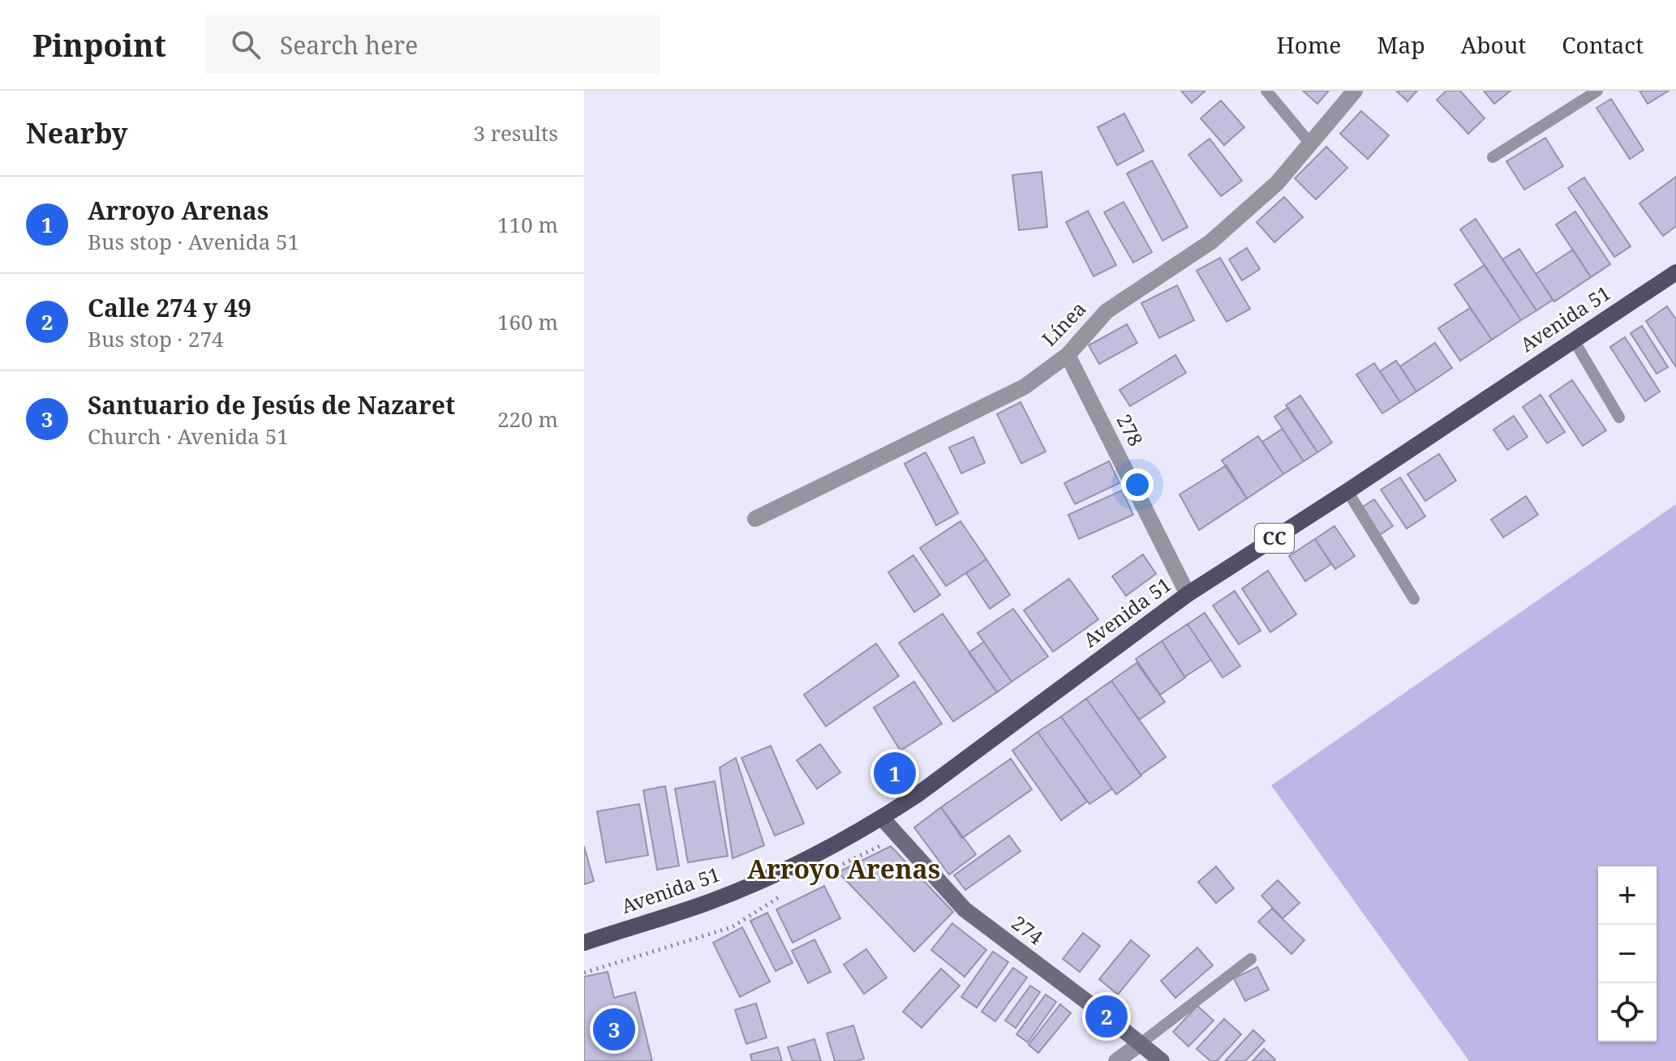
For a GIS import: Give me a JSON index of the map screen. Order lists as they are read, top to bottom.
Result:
{
  "streets": {
    "main road": ["Avenida 51", "CC"],
    "street": ["Línea", "278", "274"]
  },
  "crossings": [
    ["Avenida 51", "278"],
    ["Avenida 51", "274"],
    ["Línea", "278"]
  ],
  "districts": ["Arroyo Arenas"],
  "page": {
    "header": "Pinpoint",
    "search": "Search here",
    "nav": [
      "Home",
      "Map",
      "About",
      "Contact"
    ],
    "heading": ["Nearby", "3 results"],
    "list": [
      {
        "mark": "1",
        "name": "Arroyo Arenas",
        "note": "Bus stop · Avenida 51",
        "value": "110 m"
      },
      {
        "mark": "2",
        "name": "Calle 274 y 49",
        "note": "Bus stop · 274",
        "value": "160 m"
      },
      {
        "mark": "3",
        "name": "Santuario de Jesús de Nazaret",
        "note": "Church · Avenida 51",
        "value": "220 m"
      }
    ],
    "pins": ["1", "2", "3"],
    "map_buttons": ["+", "−"]
  }
}
